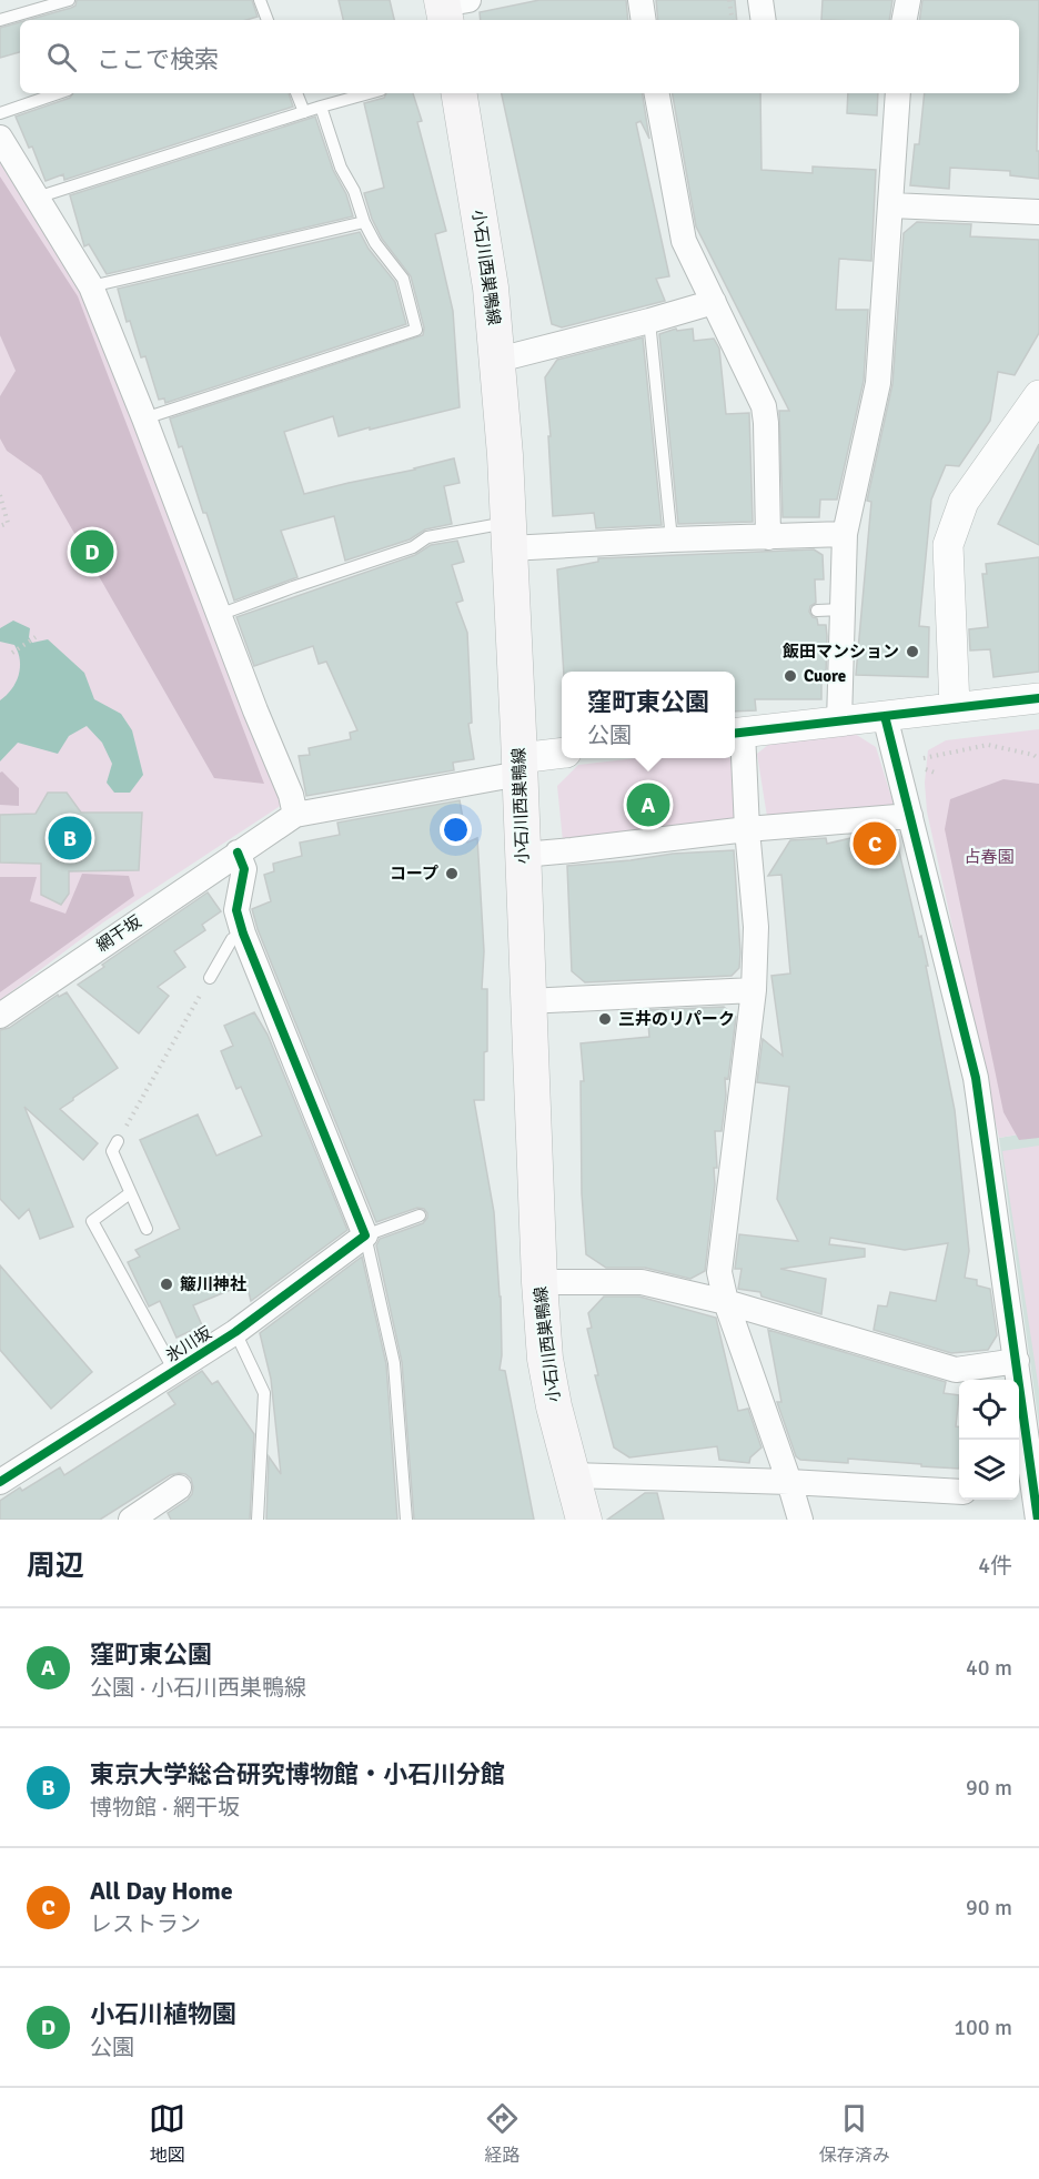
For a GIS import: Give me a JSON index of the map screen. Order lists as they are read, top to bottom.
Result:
{
  "streets": {
    "main road": ["小石川西巣鴨線"],
    "street": ["網干坂", "氷川坂"]
  },
  "parks": ["占春園"],
  "places": [
    "飯田マンション",
    "Cuore",
    "コープ",
    "三井のリパーク",
    "簸川神社"
  ],
  "page": {
    "search": "ここで検索",
    "pins": [
      "D",
      "A",
      "B",
      "C"
    ],
    "popup": ["窪町東公園", "公園"],
    "heading": ["周辺", "4件"],
    "list": [
      {
        "mark": "A",
        "name": "窪町東公園",
        "note": "公園 · 小石川西巣鴨線",
        "value": "40 m"
      },
      {
        "mark": "B",
        "name": "東京大学総合研究博物館・小石川分館",
        "note": "博物館 · 網干坂",
        "value": "90 m"
      },
      {
        "mark": "C",
        "name": "All Day Home",
        "note": "レストラン",
        "value": "90 m"
      },
      {
        "mark": "D",
        "name": "小石川植物園",
        "note": "公園",
        "value": "100 m"
      }
    ],
    "nav": ["地図", "経路", "保存済み"]
  }
}
